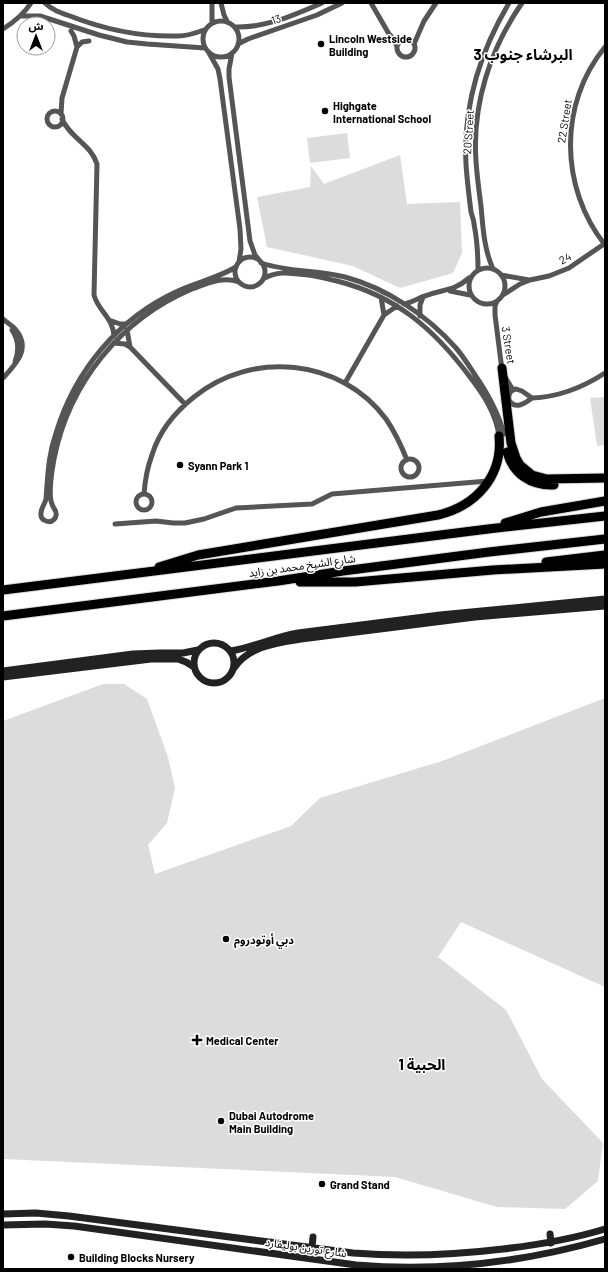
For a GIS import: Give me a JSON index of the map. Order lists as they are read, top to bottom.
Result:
{
  "streets": {
    "highway": ["شارع الشيخ محمد بن زايد"],
    "street": [
      "13",
      "22 Street",
      "20 Street",
      "24",
      "3 Street",
      "شارع تورين بوليفارد"
    ]
  },
  "crossings": [
    ["22 Street", "24"],
    ["20 Street", "24"],
    ["20 Street", "3 Street"],
    ["24", "3 Street"]
  ],
  "districts": ["البرشاء جنوب 3", "الحبية 1"],
  "places": {
    "other": [
      "Lincoln Westside Building",
      "Highgate International School",
      "Syann Park 1",
      "دبي أوتودروم",
      "Dubai Autodrome Main Building",
      "Grand Stand",
      "Building Blocks Nursery"
    ],
    "health": ["Medical Center"]
  },
  "north": "top"
}
